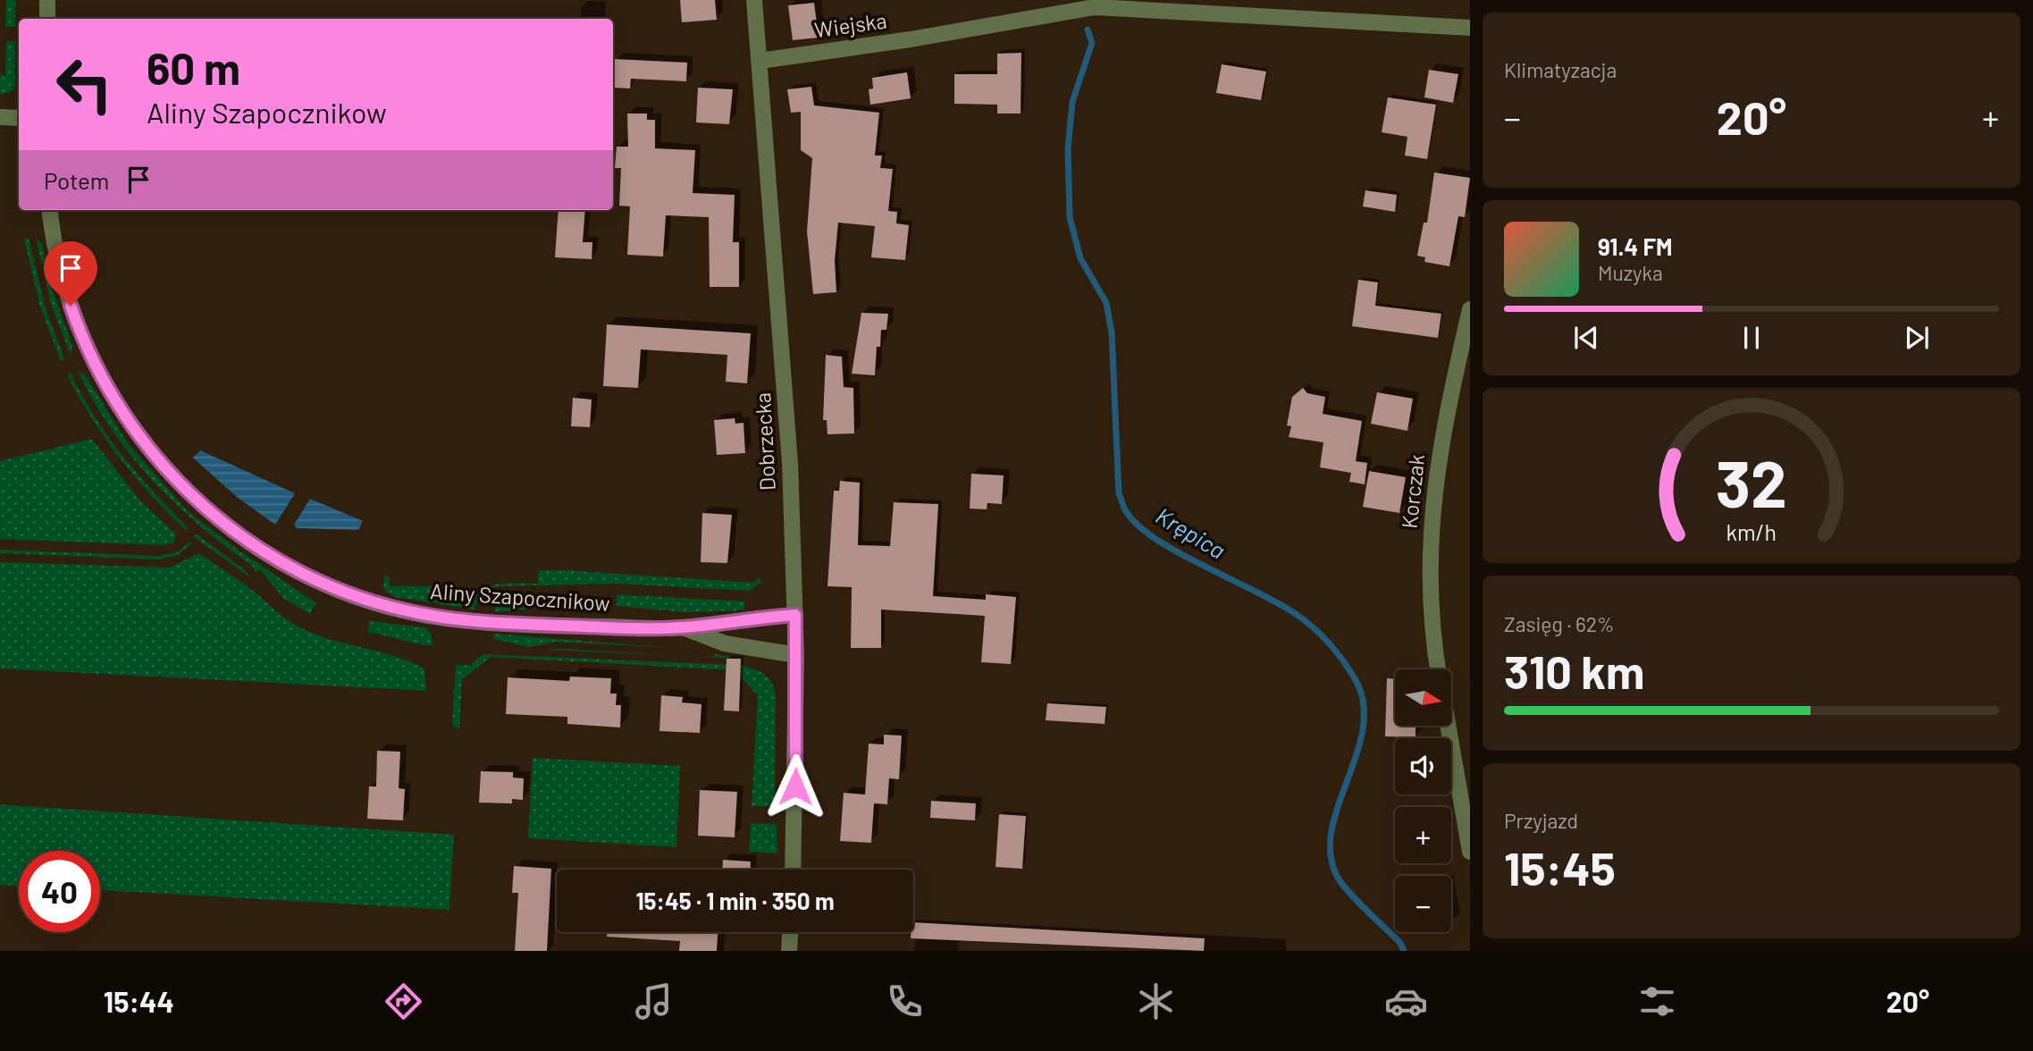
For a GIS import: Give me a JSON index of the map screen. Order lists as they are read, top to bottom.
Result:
{
  "streets": {
    "street": [
      "Wiejska",
      "Dobrzecka",
      "Korczak",
      "Aliny Szapocznikow"
    ]
  },
  "crossings": [
    ["Wiejska", "Dobrzecka"],
    ["Dobrzecka", "Aliny Szapocznikow"]
  ],
  "water": ["Krępica"],
  "north": "right",
  "page": {
    "tile": [
      "Klimatyzacja",
      ["Zasięg · 62%", "310 km"],
      ["Przyjazd", "15:45"]
    ],
    "turn": ["60 m", "Aliny Szapocznikow"],
    "heat": ["−", "20°", "+"],
    "then": "Potem",
    "song": ["91.4 FM", "Muzyka"],
    "map_buttons": ["+", "−"],
    "limit": "40",
    "trip": "15:45 · 1 min · 350 m",
    "tabs": ["15:44", "20°"],
    "gauge": ["32", "km/h"]
  }
}
